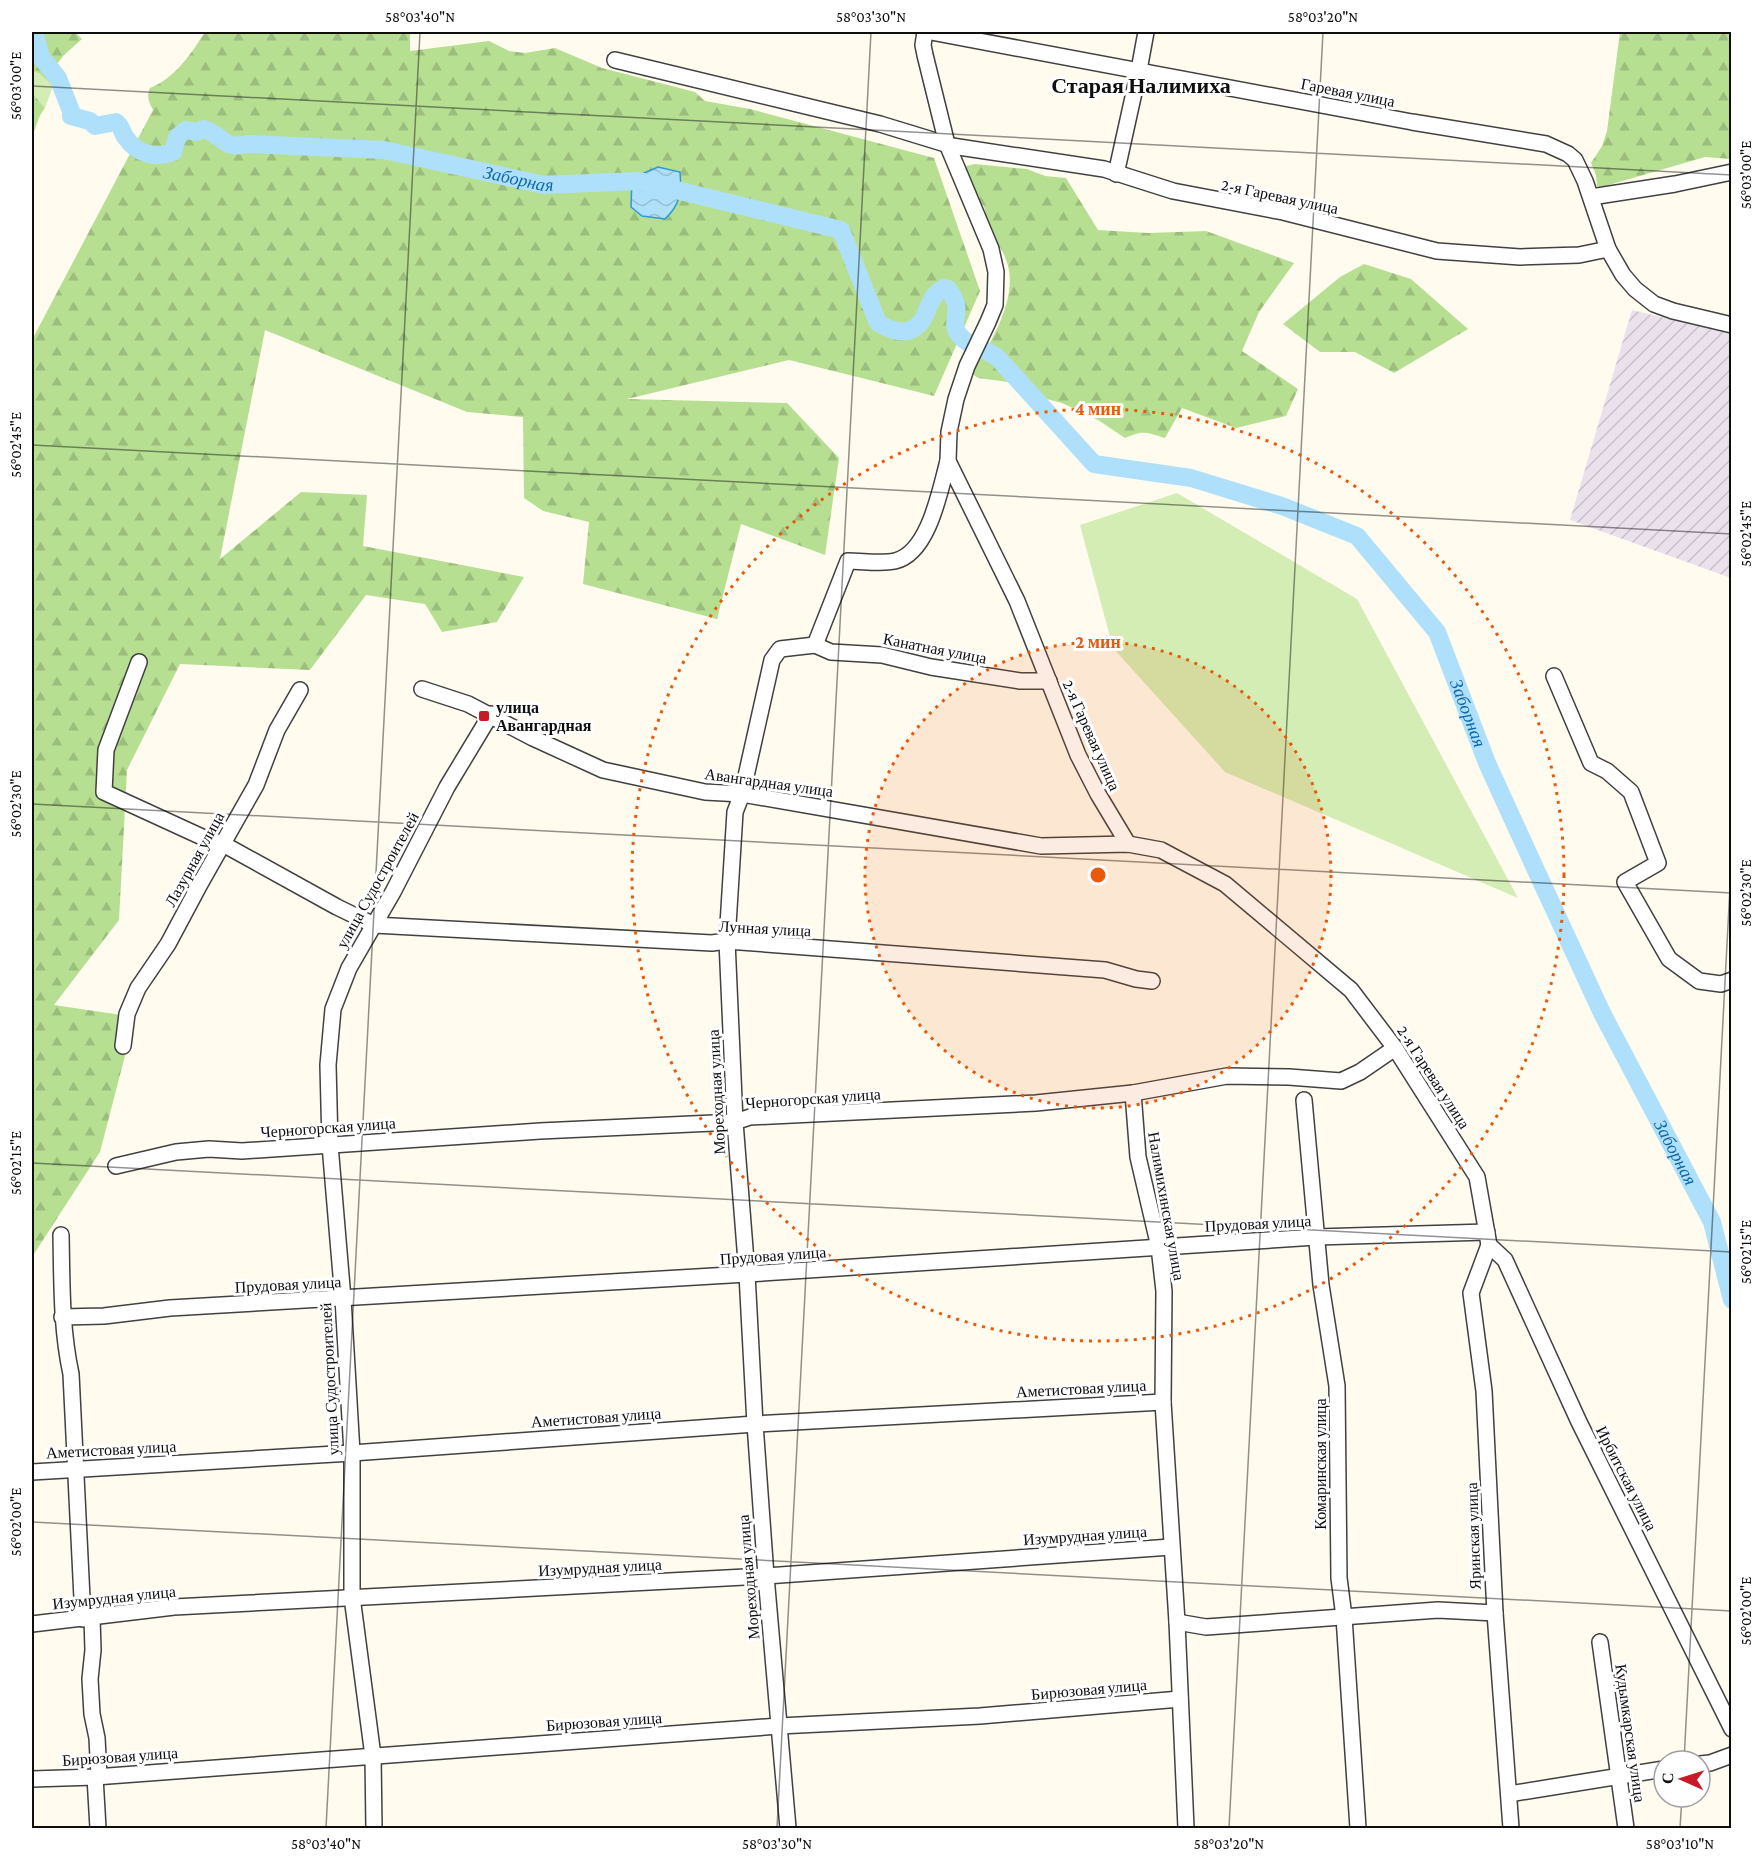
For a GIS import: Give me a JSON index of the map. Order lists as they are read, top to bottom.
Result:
{
  "streets": {
    "street": [
      "Гаревая улица",
      "2-я Гаревая улица",
      "Канатная улица",
      "Авангардная улица",
      "Лазурная улица",
      "улица Судостроителей",
      "Лунная улица",
      "Мореходная улица",
      "Черногорская улица",
      "Налимихинская улица",
      "Прудовая улица",
      "Аметистовая улица",
      "Комаринская улица",
      "Ирбитская улица",
      "Изумрудная улица",
      "Яринская улица",
      "Бирюзовая улица",
      "Кудымкарская улица"
    ]
  },
  "crossings": [
    ["Гаревая улица", "2-я Гаревая улица"],
    ["2-я Гаревая улица", "Канатная улица"],
    ["2-я Гаревая улица", "Авангардная улица"],
    ["2-я Гаревая улица", "Черногорская улица"],
    ["2-я Гаревая улица", "Прудовая улица"],
    ["2-я Гаревая улица", "Ирбитская улица"],
    ["2-я Гаревая улица", "Яринская улица"],
    ["Канатная улица", "Мореходная улица"],
    ["Авангардная улица", "улица Судостроителей"],
    ["Авангардная улица", "Мореходная улица"],
    ["улица Судостроителей", "Лунная улица"],
    ["улица Судостроителей", "Черногорская улица"],
    ["улица Судостроителей", "Прудовая улица"],
    ["улица Судостроителей", "Аметистовая улица"],
    ["улица Судостроителей", "Изумрудная улица"],
    ["улица Судостроителей", "Бирюзовая улица"],
    ["Лунная улица", "Мореходная улица"],
    ["Мореходная улица", "Черногорская улица"],
    ["Мореходная улица", "Прудовая улица"],
    ["Мореходная улица", "Аметистовая улица"],
    ["Мореходная улица", "Изумрудная улица"],
    ["Мореходная улица", "Бирюзовая улица"],
    ["Черногорская улица", "Налимихинская улица"],
    ["Налимихинская улица", "Прудовая улица"],
    ["Налимихинская улица", "Аметистовая улица"],
    ["Налимихинская улица", "Изумрудная улица"],
    ["Налимихинская улица", "Бирюзовая улица"],
    ["Прудовая улица", "Комаринская улица"],
    ["Прудовая улица", "Ирбитская улица"],
    ["Прудовая улица", "Яринская улица"],
    ["Ирбитская улица", "Яринская улица"]
  ],
  "districts": ["Старая Налимиха"],
  "water": ["Заборная"],
  "places": {
    "transit": ["улица Авангардная"]
  },
  "north": "left",
  "coordinates": [
    "58°03'40\"N",
    "58°03'30\"N",
    "58°03'20\"N",
    "56°03'00\"E",
    "56°02'45\"E",
    "56°02'30\"E",
    "56°02'15\"E",
    "56°02'00\"E",
    "58°03'10\"N"
  ],
  "rings": ["4 мин", "2 мин"]
}
